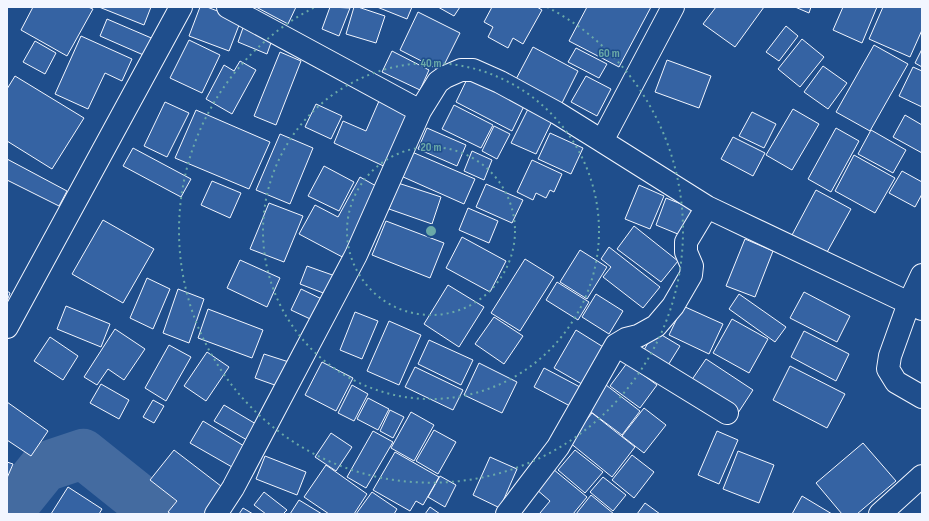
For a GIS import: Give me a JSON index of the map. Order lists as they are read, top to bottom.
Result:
{
  "rings": ["60 m", "40 m", "20 m"]
}
